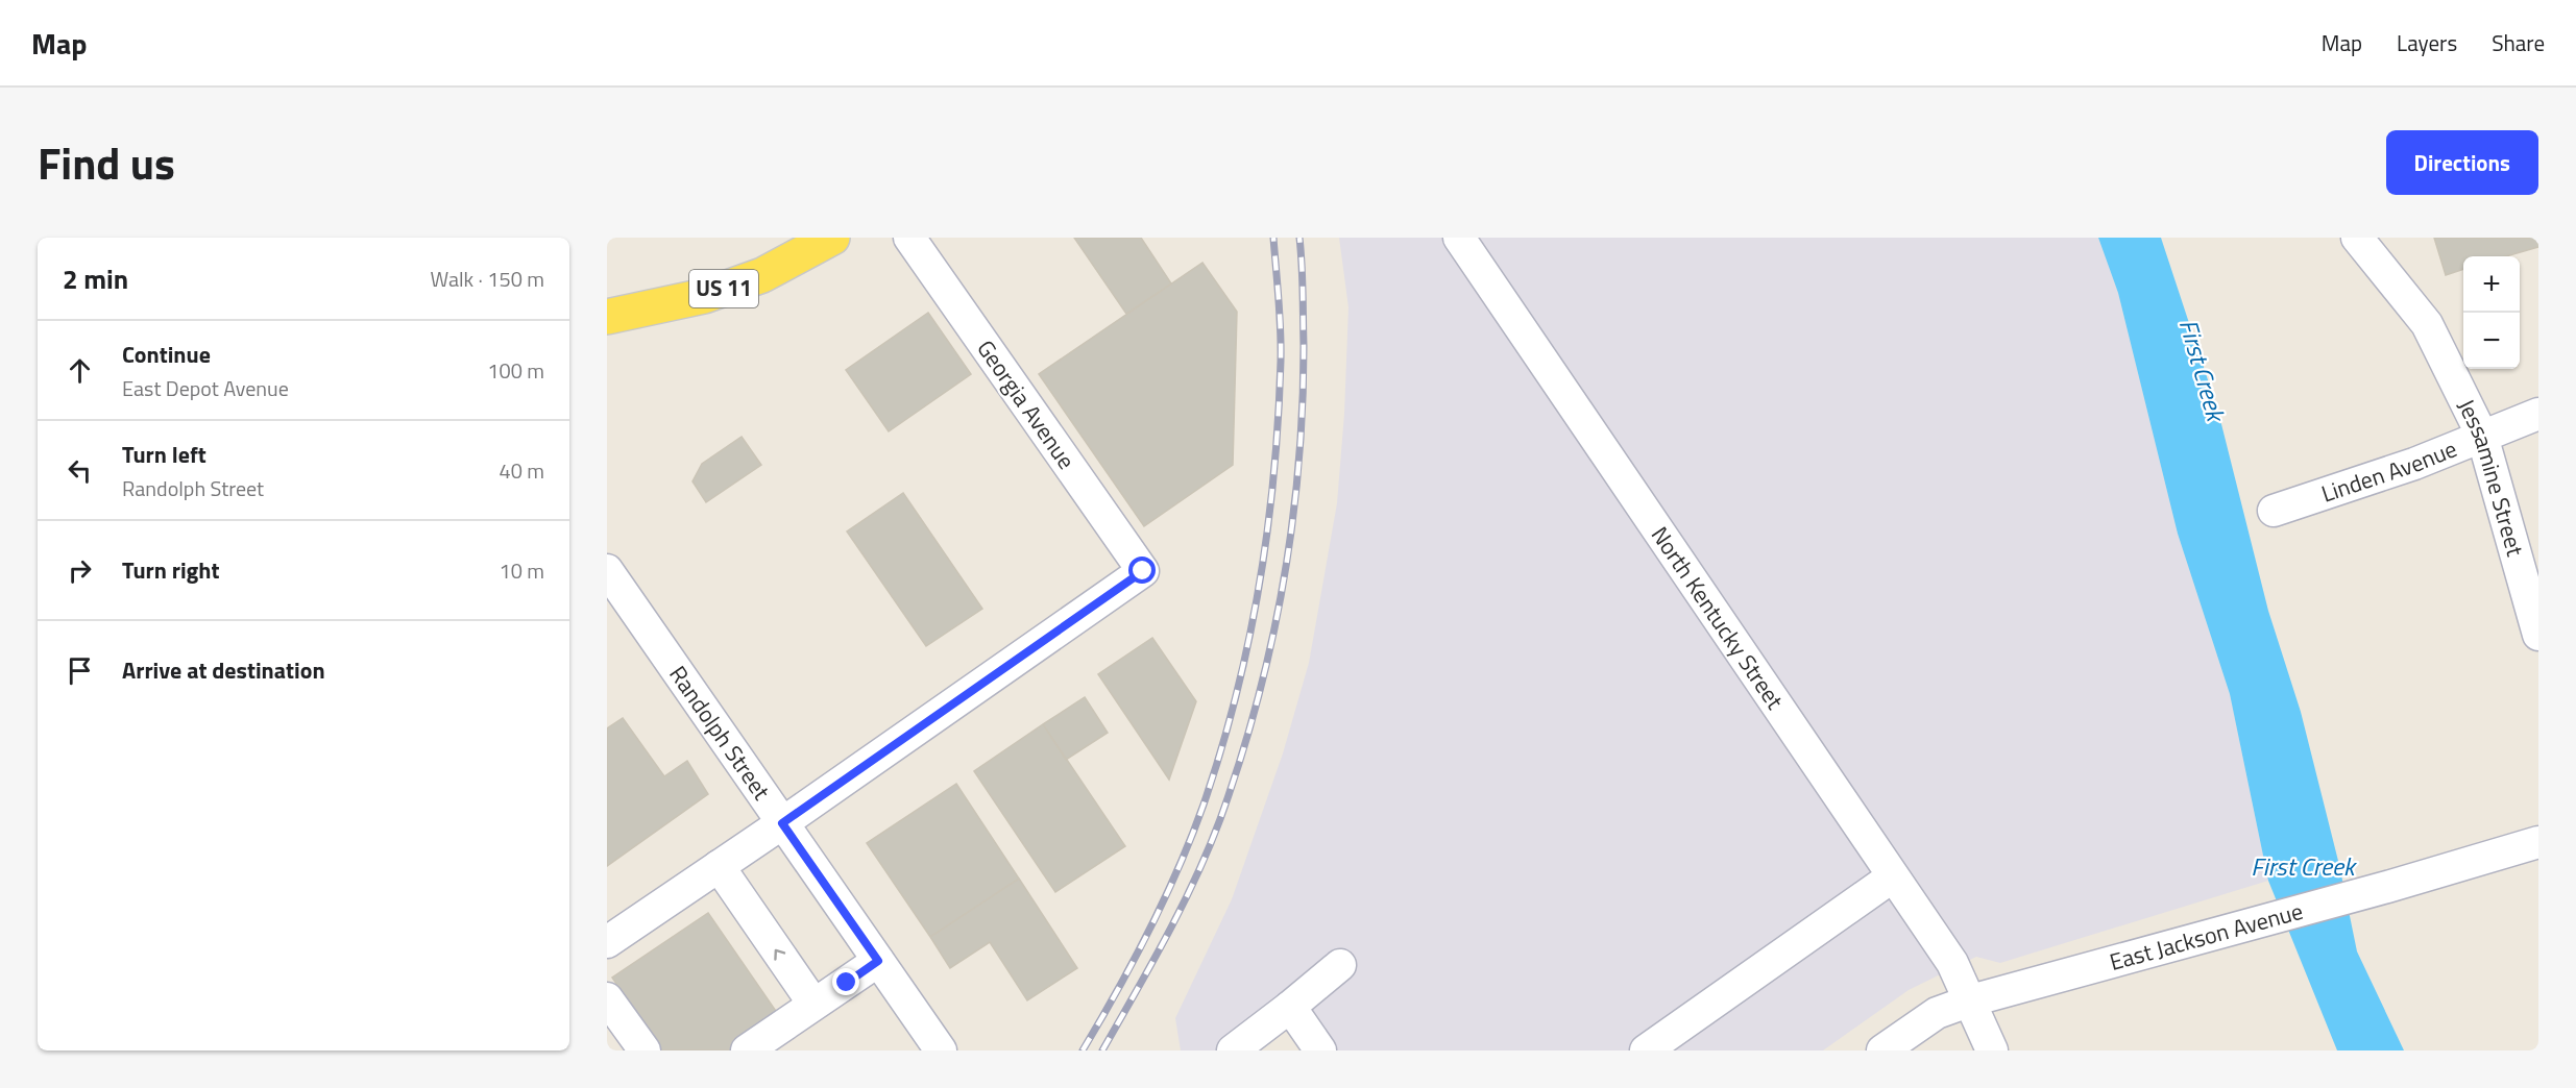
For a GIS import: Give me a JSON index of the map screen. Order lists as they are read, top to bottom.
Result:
{
  "streets": {
    "main road": ["US 11"],
    "street": [
      "Georgia Avenue",
      "Linden Avenue",
      "Jessamine Street",
      "North Kentucky Street",
      "Randolph Street",
      "East Jackson Avenue"
    ]
  },
  "crossings": [
    ["Georgia Avenue", "Randolph Street"],
    ["Linden Avenue", "Jessamine Street"],
    ["North Kentucky Street", "East Jackson Avenue"]
  ],
  "water": ["First Creek"],
  "page": {
    "header": "Map",
    "nav": ["Map", "Layers", "Share"],
    "title": "Find us",
    "buttons": "Directions",
    "heading": ["2 min", "Walk · 150 m"],
    "map_buttons": ["+", "−"],
    "list": [
      ["Continue", "East Depot Avenue", "100 m"],
      ["Turn left", "Randolph Street", "40 m"],
      ["Turn right", "10 m"],
      "Arrive at destination"
    ]
  }
}
